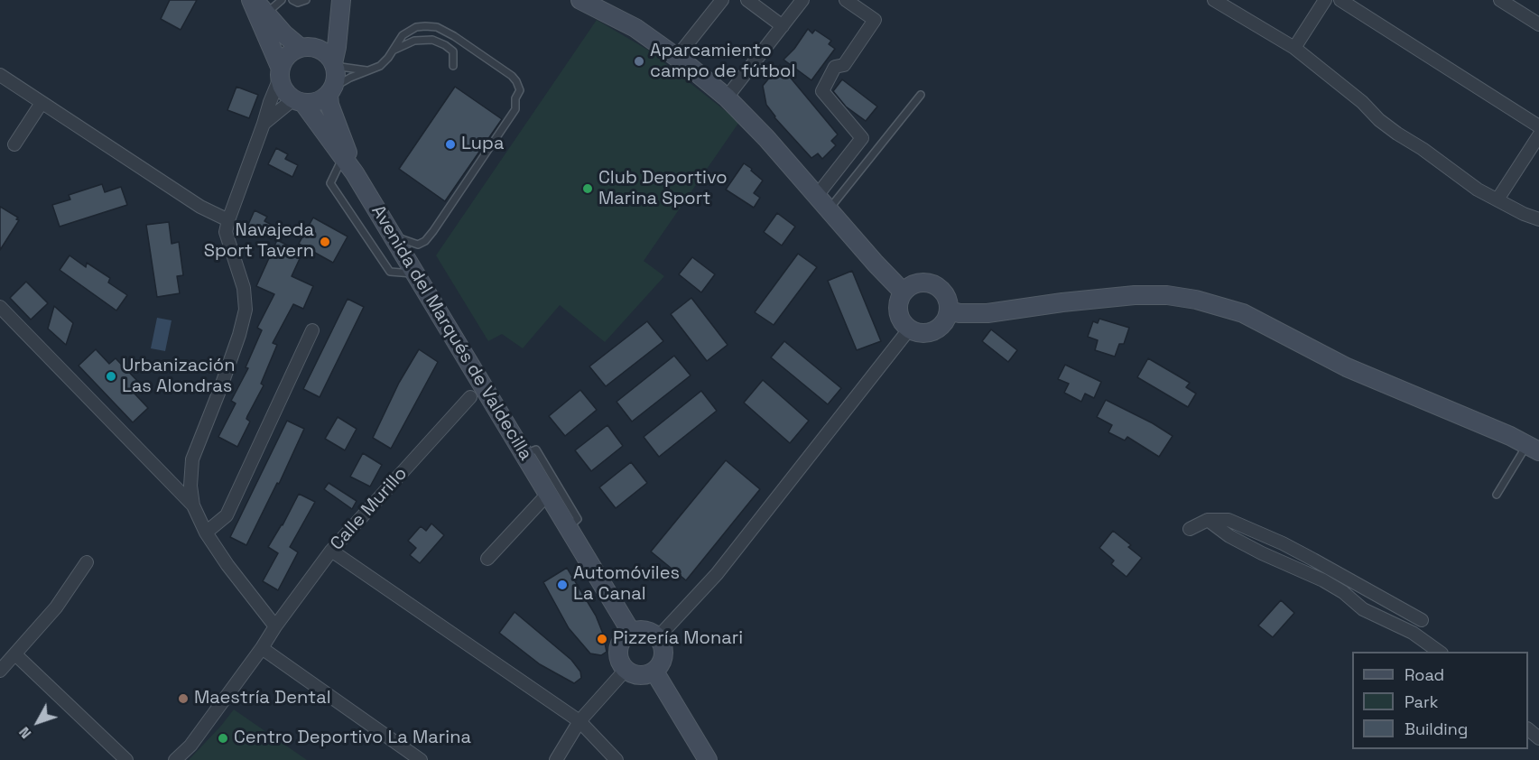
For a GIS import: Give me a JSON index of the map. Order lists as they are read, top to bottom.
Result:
{
  "streets": {
    "street": ["Avenida del Marqués de Valdecilla", "Calle Murillo"]
  },
  "places": [
    "Aparcamiento campo de fútbol",
    "Lupa",
    "Club Deportivo Marina Sport",
    "Navajeda Sport Tavern",
    "Urbanización Las Alondras",
    "Automóviles La Canal",
    "Pizzería Monari",
    "Maestría Dental",
    "Centro Deportivo La Marina"
  ],
  "legend": ["Road", "Park", "Building"],
  "north": "bottom left"
}
